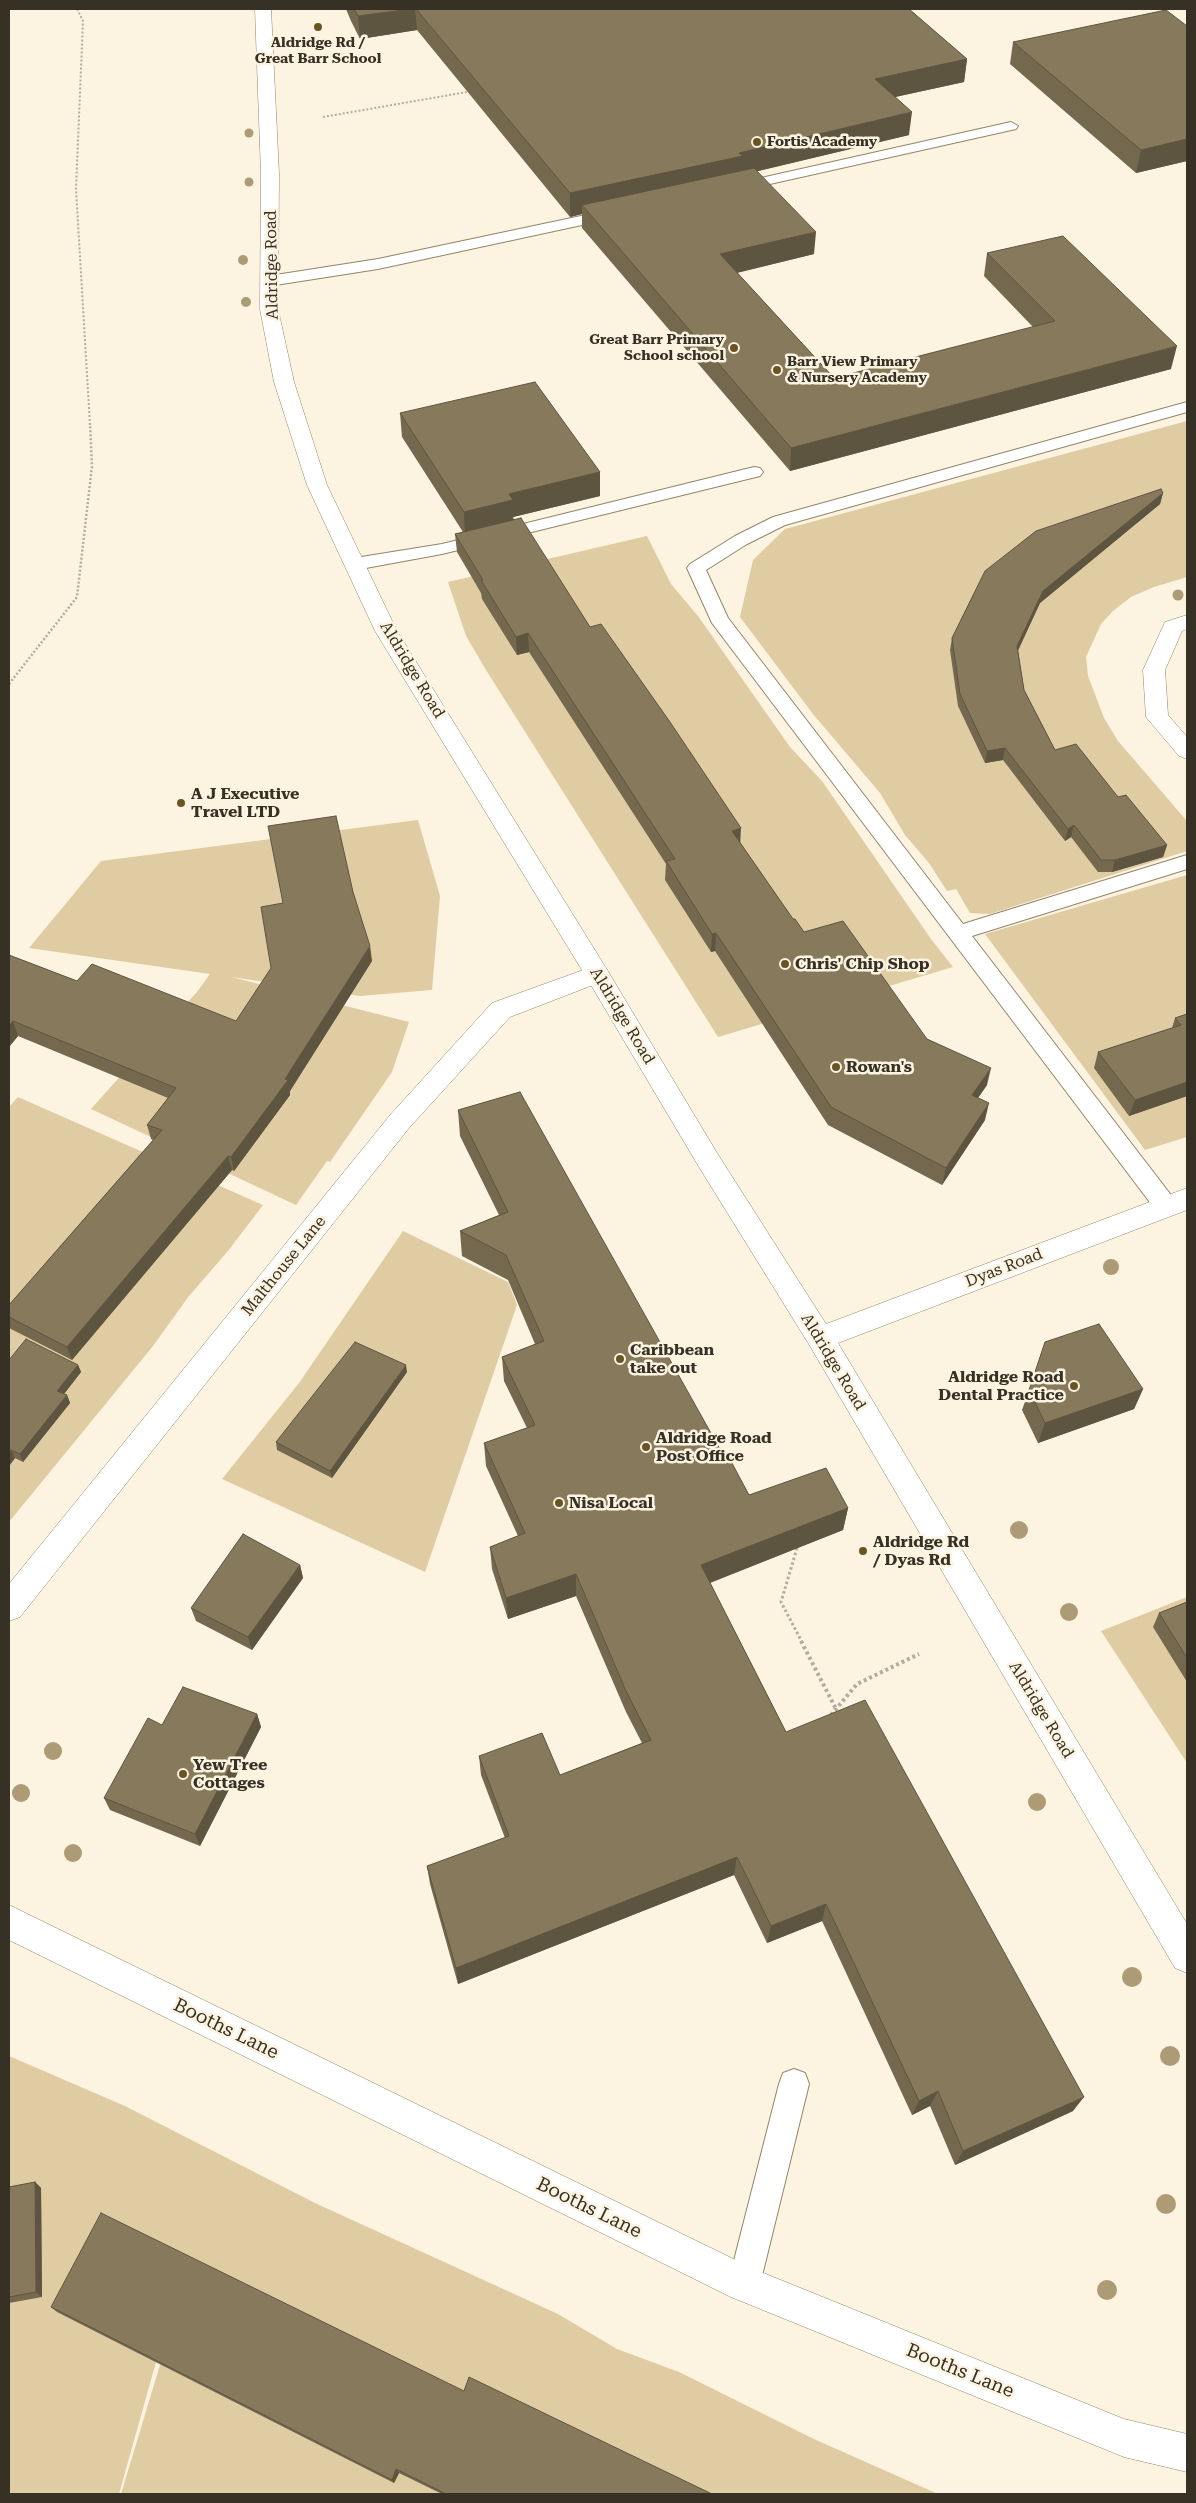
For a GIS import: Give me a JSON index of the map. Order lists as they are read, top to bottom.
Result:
{
  "streets": {
    "street": [
      "Aldridge Road",
      "Malthouse Lane",
      "Dyas Road",
      "Booths Lane"
    ]
  },
  "crossings": [
    ["Aldridge Road", "Malthouse Lane"],
    ["Aldridge Road", "Dyas Road"]
  ],
  "places": [
    "Aldridge Rd / Great Barr School",
    "Fortis Academy",
    "Great Barr Primary School school",
    "Barr View Primary & Nursery Academy",
    "A J Executive Travel LTD",
    "Chris' Chip Shop",
    "Rowan's",
    "Caribbean take out",
    "Aldridge Road Dental Practice",
    "Aldridge Road Post Office",
    "Nisa Local",
    "Aldridge Rd / Dyas Rd",
    "Yew Tree Cottages"
  ]
}
